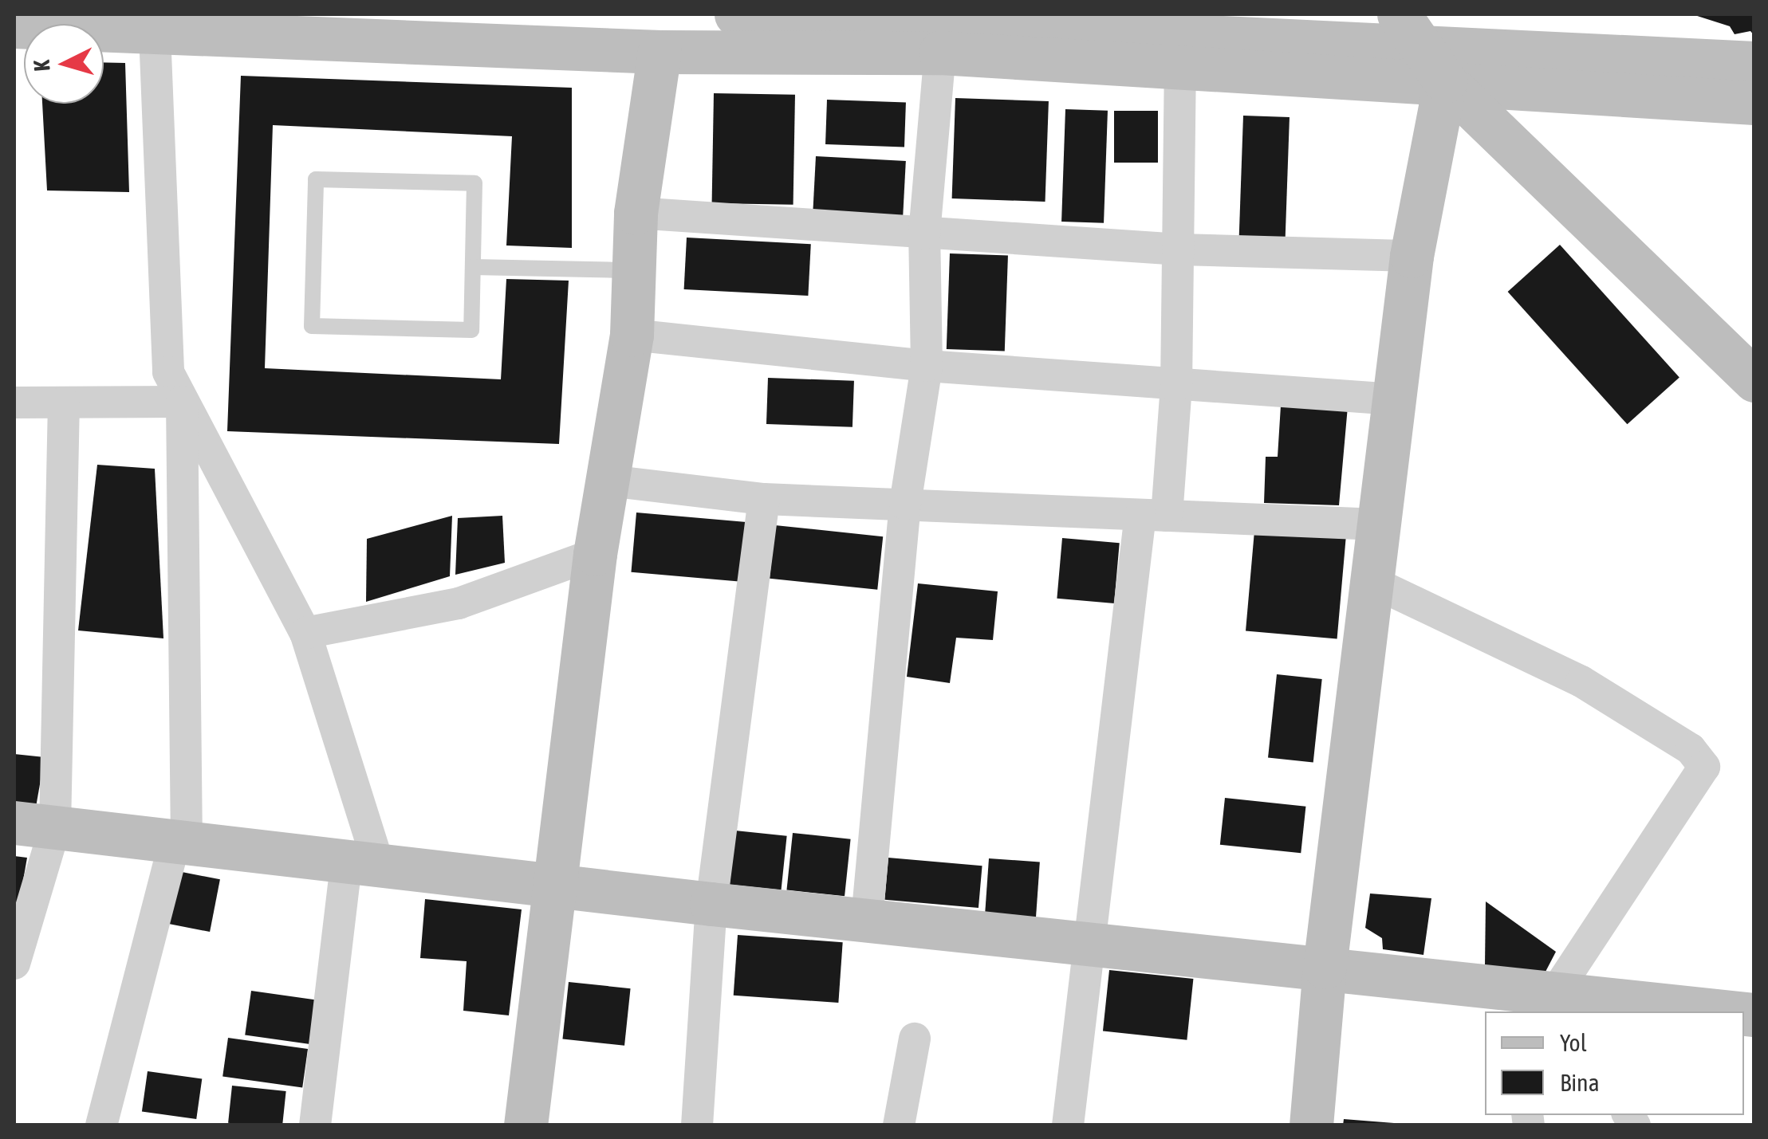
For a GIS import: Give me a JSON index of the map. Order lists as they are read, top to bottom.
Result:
{
  "legend": ["Yol", "Bina"],
  "north": "left"
}
